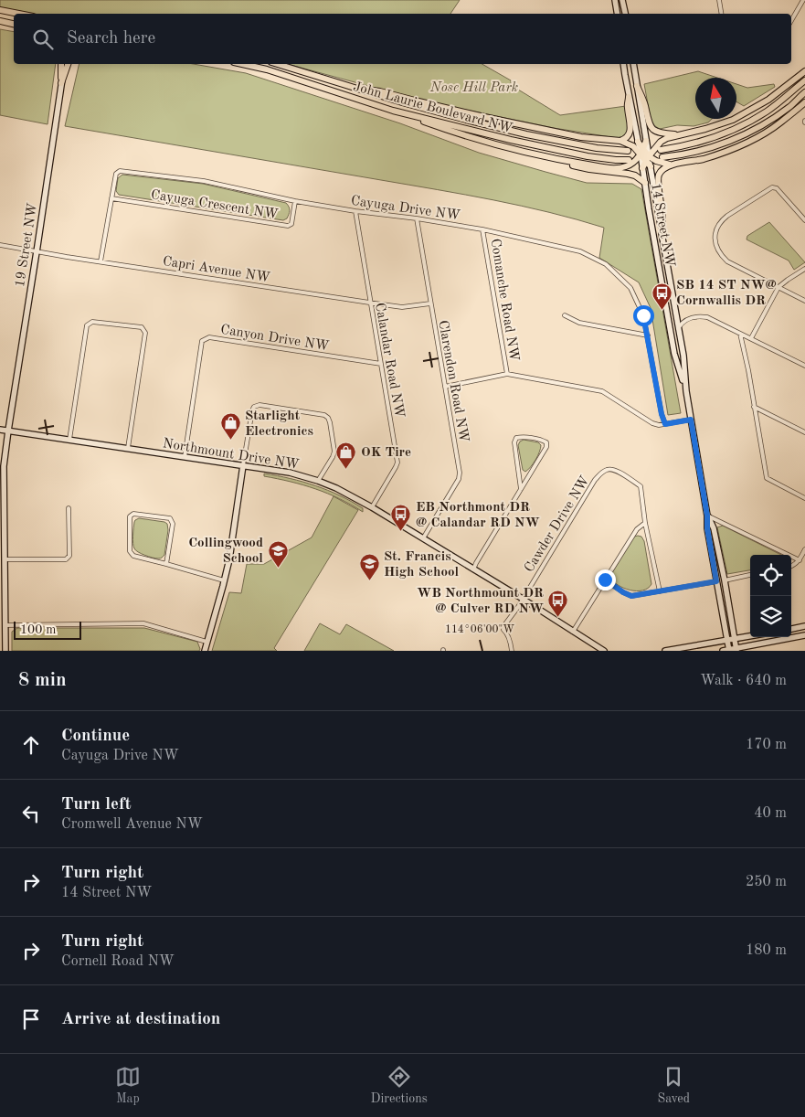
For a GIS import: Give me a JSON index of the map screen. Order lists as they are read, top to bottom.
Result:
{
  "streets": {
    "main road": ["John Laurie Boulevard NW"],
    "street": [
      "Cayuga Crescent NW",
      "Cayuga Drive NW",
      "14 Street NW",
      "19 Street NW",
      "Capri Avenue NW",
      "Comanche Road NW",
      "Canyon Drive NW",
      "Calandar Road NW",
      "Clarendon Road NW",
      "Northmount Drive NW",
      "Cawder Drive NW"
    ]
  },
  "crossings": [
    ["Cayuga Crescent NW", "Cayuga Drive NW"],
    ["Cayuga Drive NW", "Capri Avenue NW"],
    ["Cayuga Drive NW", "Comanche Road NW"],
    ["Cayuga Drive NW", "Calandar Road NW"],
    ["Cayuga Drive NW", "Clarendon Road NW"],
    ["19 Street NW", "Capri Avenue NW"],
    ["19 Street NW", "Northmount Drive NW"],
    ["Capri Avenue NW", "Calandar Road NW"],
    ["Capri Avenue NW", "Clarendon Road NW"],
    ["Canyon Drive NW", "Calandar Road NW"],
    ["Canyon Drive NW", "Northmount Drive NW"],
    ["Calandar Road NW", "Northmount Drive NW"],
    ["Clarendon Road NW", "Northmount Drive NW"],
    ["Northmount Drive NW", "Cawder Drive NW"]
  ],
  "parks": ["Nose Hill Park"],
  "places": {
    "bus stop": ["SB 14 ST NW@ Cornwallis DR", "EB Northmont DR @ Calandar RD NW", "WB Northmount DR @ Culver RD NW"],
    "shop": ["Starlight Electronics", "OK Tire"],
    "school or university": ["Collingwood School", "St. Francis High School"]
  },
  "scale_bar": "100 m",
  "north": "top",
  "page": {
    "search": "Search here",
    "scale": "100 m",
    "heading": ["8 min", "Walk · 640 m"],
    "list": [
      ["Continue", "Cayuga Drive NW", "170 m"],
      ["Turn left", "Cromwell Avenue NW", "40 m"],
      ["Turn right", "14 Street NW", "250 m"],
      ["Turn right", "Cornell Road NW", "180 m"],
      "Arrive at destination"
    ],
    "nav": ["Map", "Directions", "Saved"]
  },
  "coordinates": ["114°06'00\"W"]
}
